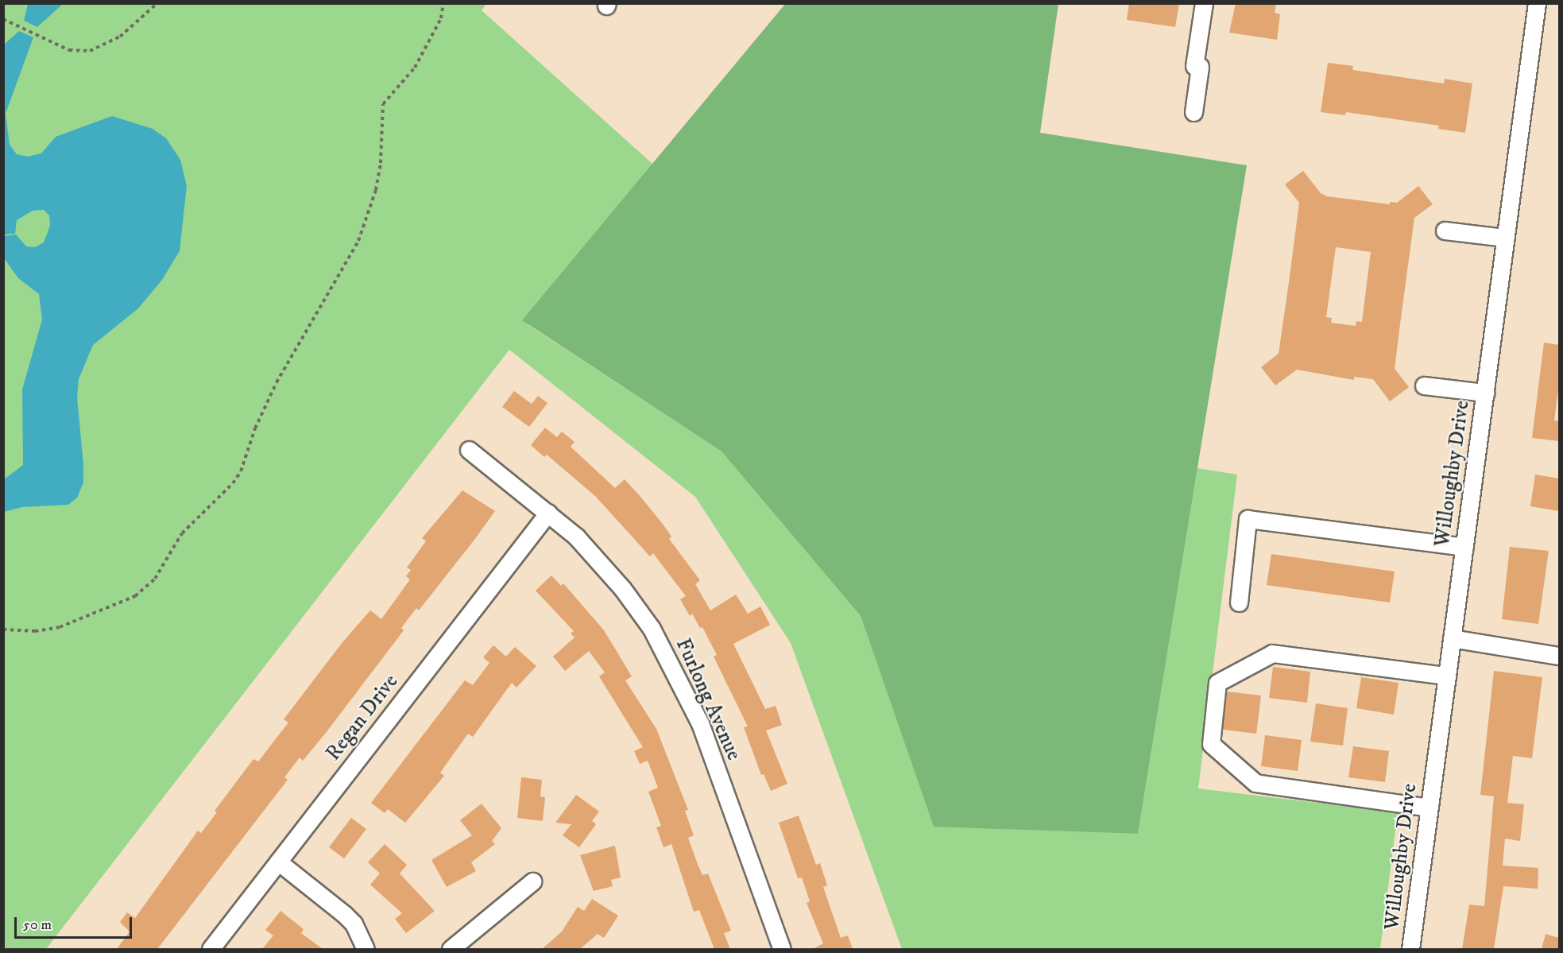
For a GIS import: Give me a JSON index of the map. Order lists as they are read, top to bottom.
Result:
{
  "streets": {
    "street": ["Willoughby Drive", "Furlong Avenue", "Regan Drive"]
  },
  "crossings": [
    ["Furlong Avenue", "Regan Drive"]
  ],
  "scale_bar": "50 m"
}
